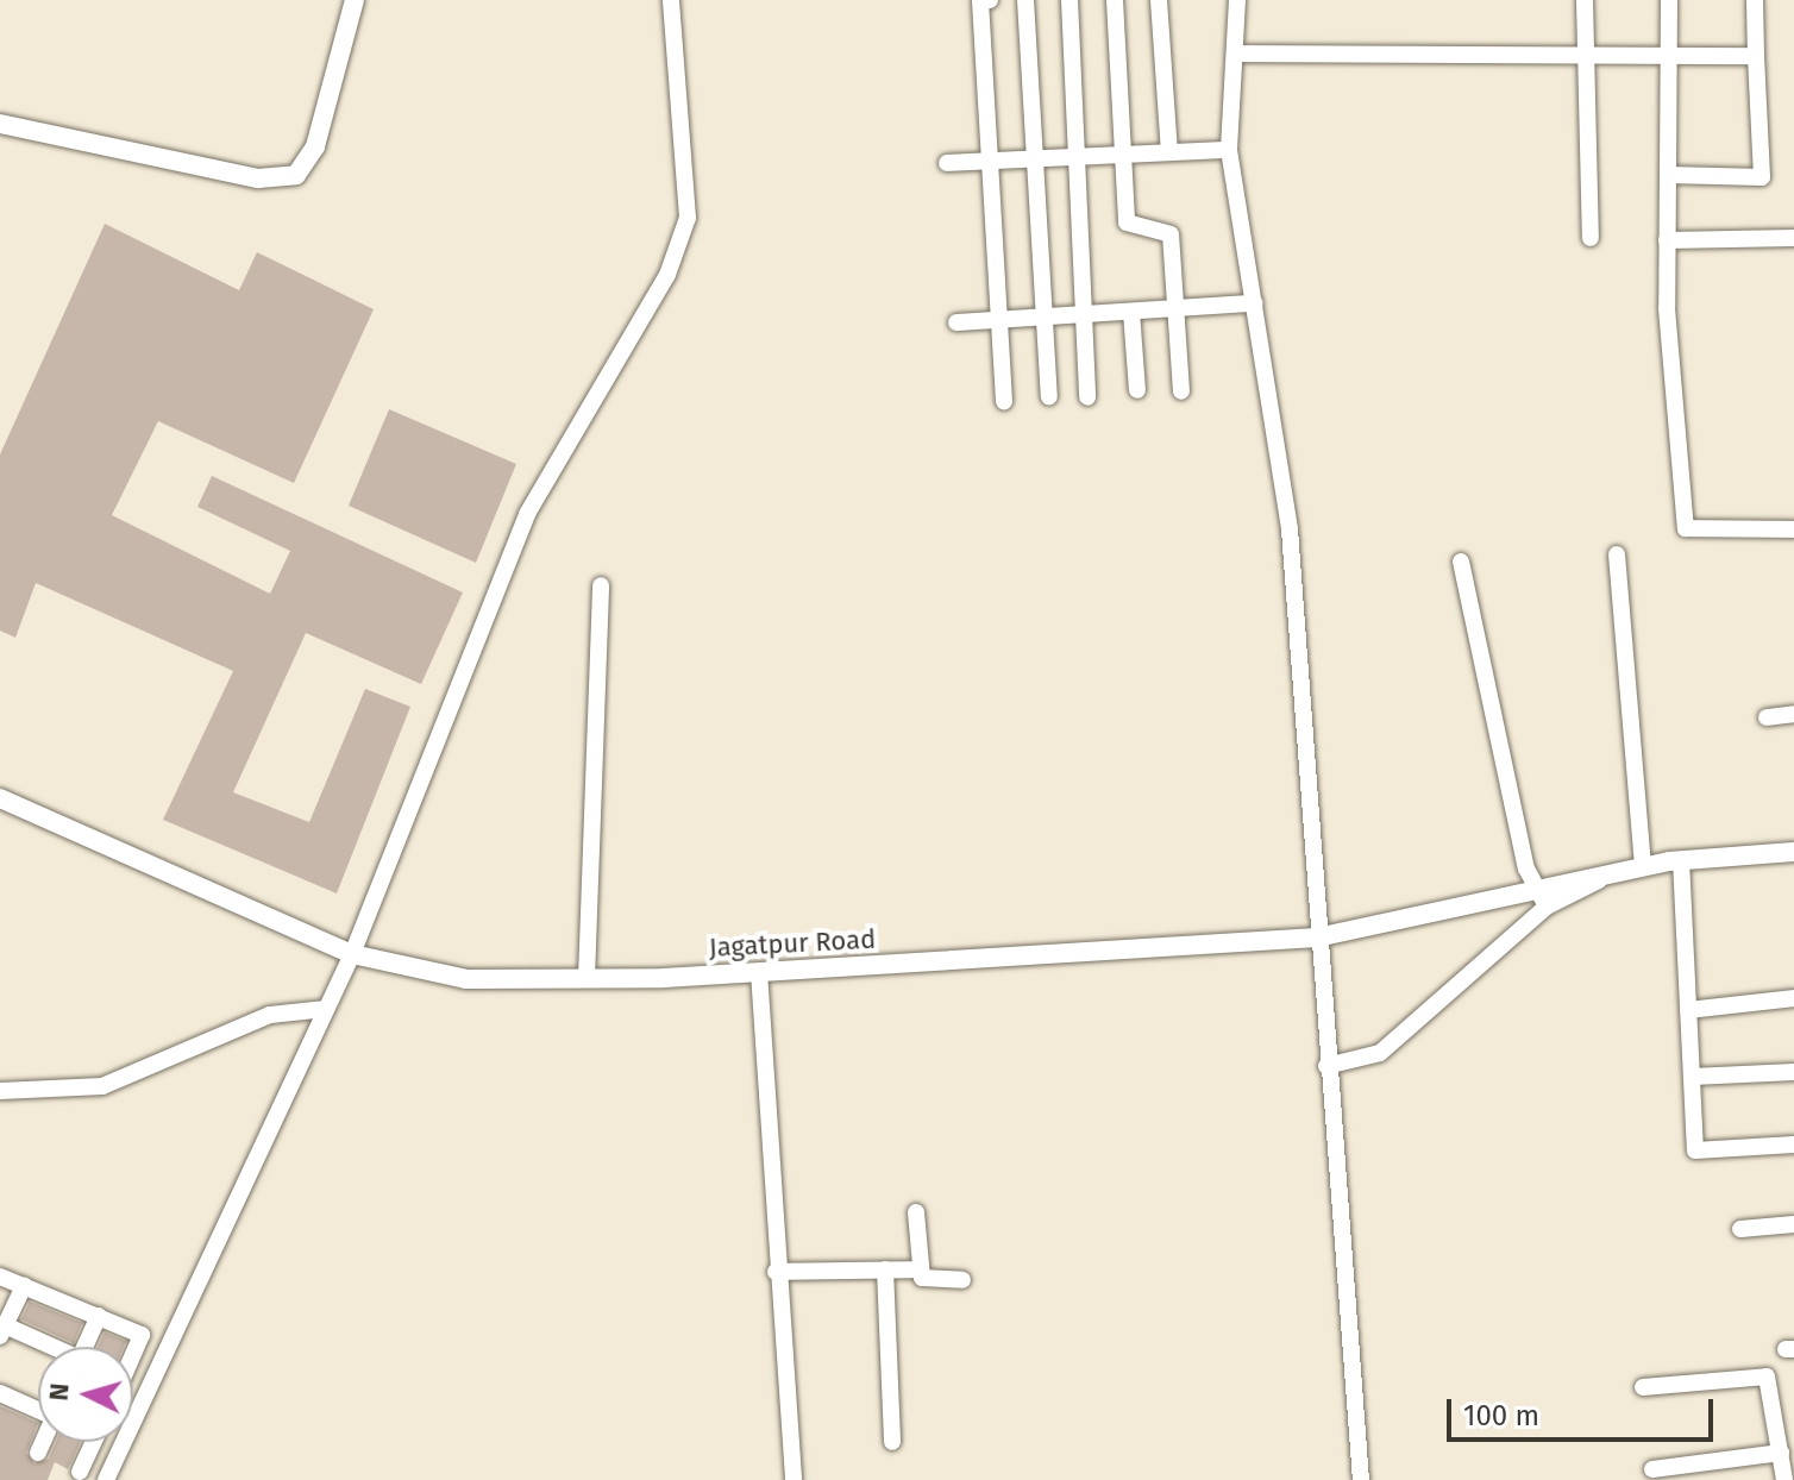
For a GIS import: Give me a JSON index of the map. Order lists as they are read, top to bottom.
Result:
{
  "streets": {
    "street": ["Jagatpur Road"]
  },
  "scale_bar": "100 m",
  "north": "left"
}
